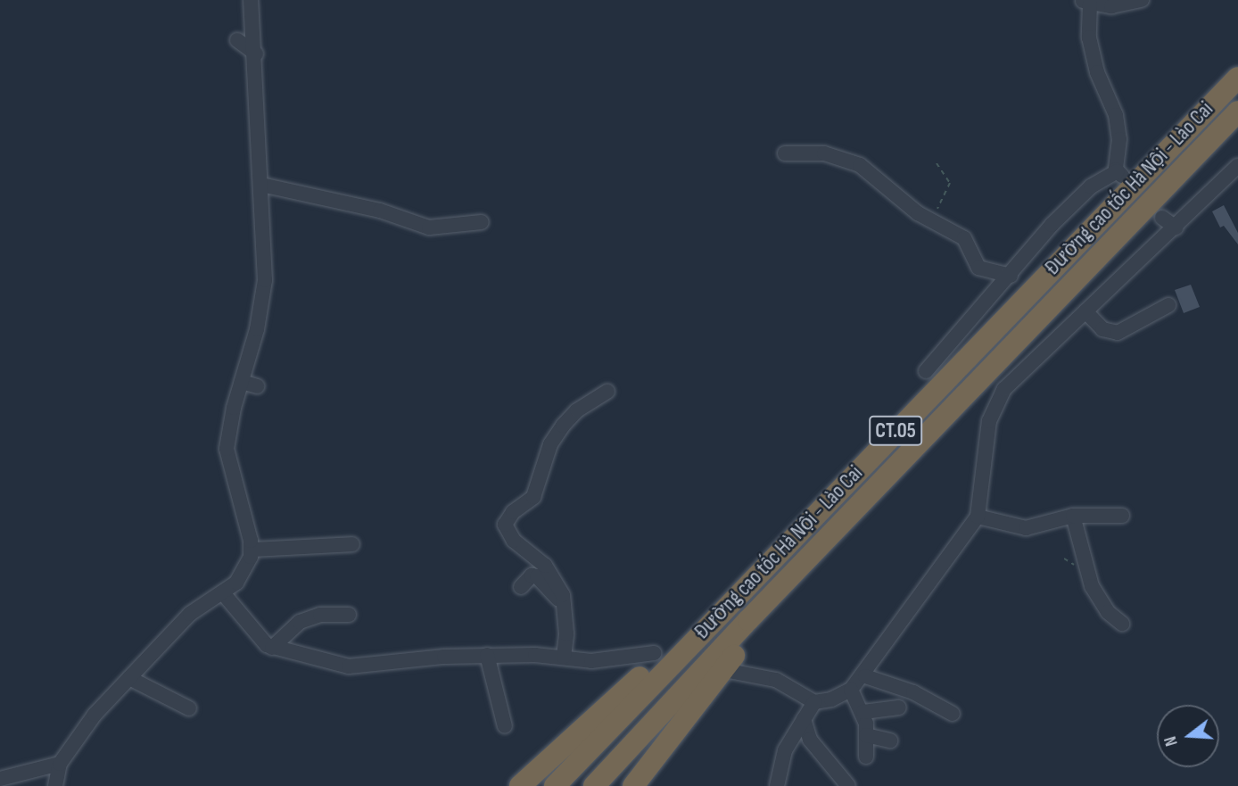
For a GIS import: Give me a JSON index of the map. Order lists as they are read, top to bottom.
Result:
{
  "streets": {
    "highway": ["Đường cao tốc Hà Nội - Lào Cai", "CT.05"]
  },
  "north": "left"
}
